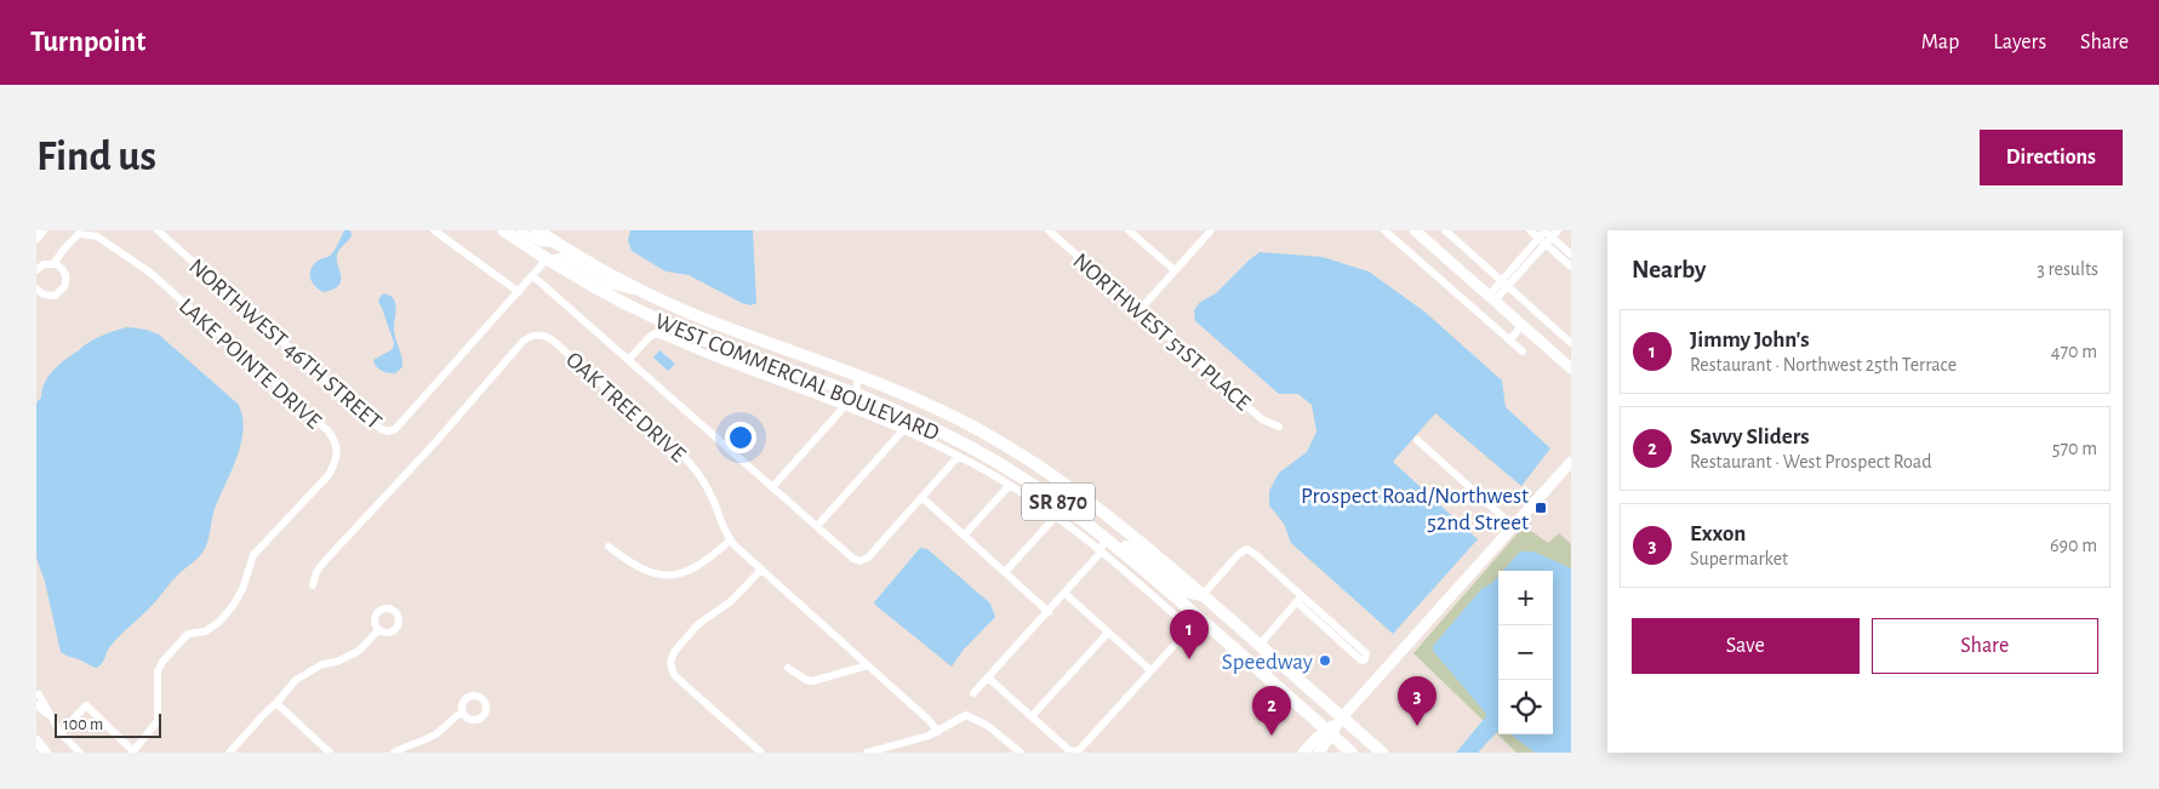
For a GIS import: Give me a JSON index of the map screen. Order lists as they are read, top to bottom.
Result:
{
  "streets": {
    "main road": ["WEST COMMERCIAL BOULEVARD", "SR 870"],
    "street": [
      "NORTHWEST 51ST PLACE",
      "NORTHWEST 46TH STREET",
      "LAKE POINTE DRIVE",
      "OAK TREE DRIVE"
    ]
  },
  "places": {
    "transit": ["Prospect Road/Northwest 52nd Street"],
    "other": ["Speedway"]
  },
  "scale_bar": "100 m",
  "page": {
    "header": "Turnpoint",
    "nav": ["Map", "Layers", "Share"],
    "buttons": [
      "Directions",
      ["Save", "Share"]
    ],
    "title": "Find us",
    "heading": ["Nearby", "3 results"],
    "list": [
      {
        "mark": "1",
        "name": "Jimmy John's",
        "note": "Restaurant · Northwest 25th Terrace",
        "value": "470 m"
      },
      {
        "mark": "2",
        "name": "Savvy Sliders",
        "note": "Restaurant · West Prospect Road",
        "value": "570 m"
      },
      {
        "mark": "3",
        "name": "Exxon",
        "note": "Supermarket",
        "value": "690 m"
      }
    ],
    "map_buttons": ["+", "−"],
    "pins": ["1", "3", "2"],
    "scale": "100 m"
  }
}
